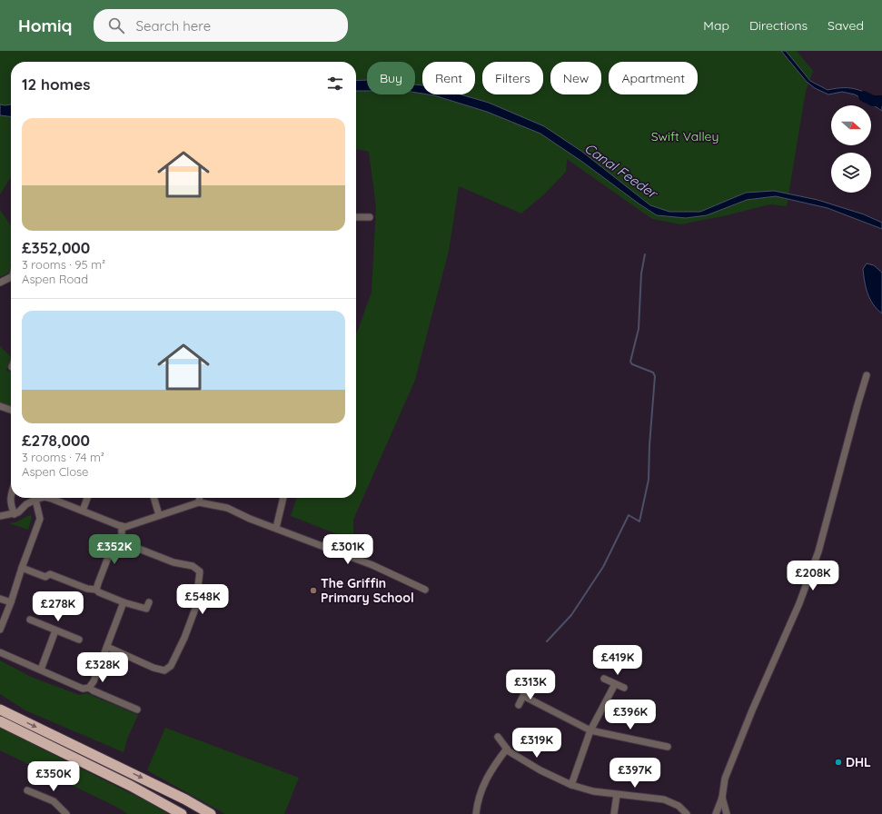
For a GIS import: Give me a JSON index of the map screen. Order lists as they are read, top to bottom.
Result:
{
  "water": ["Canal Feeder"],
  "parks": ["Swift Valley"],
  "places": ["The Griffin Primary School", "DHL"],
  "north": "right",
  "page": {
    "header": "Homiq",
    "search": "Search here",
    "nav": ["Map", "Directions", "Saved"],
    "chip": [
      "Buy",
      "Rent",
      "Filters",
      "New",
      "Apartment"
    ],
    "heading": "12 homes",
    "list": [
      {
        "name": "£352,000",
        "note": "3 rooms · 95 m² · Aspen Road"
      },
      {
        "name": "£278,000",
        "note": "3 rooms · 74 m² · Aspen Close"
      }
    ],
    "price": [
      "£352K",
      "£301K",
      "£208K",
      "£548K",
      "£278K",
      "£419K",
      "£328K",
      "£313K",
      "£396K",
      "£319K",
      "£397K",
      "£350K"
    ]
  }
}
